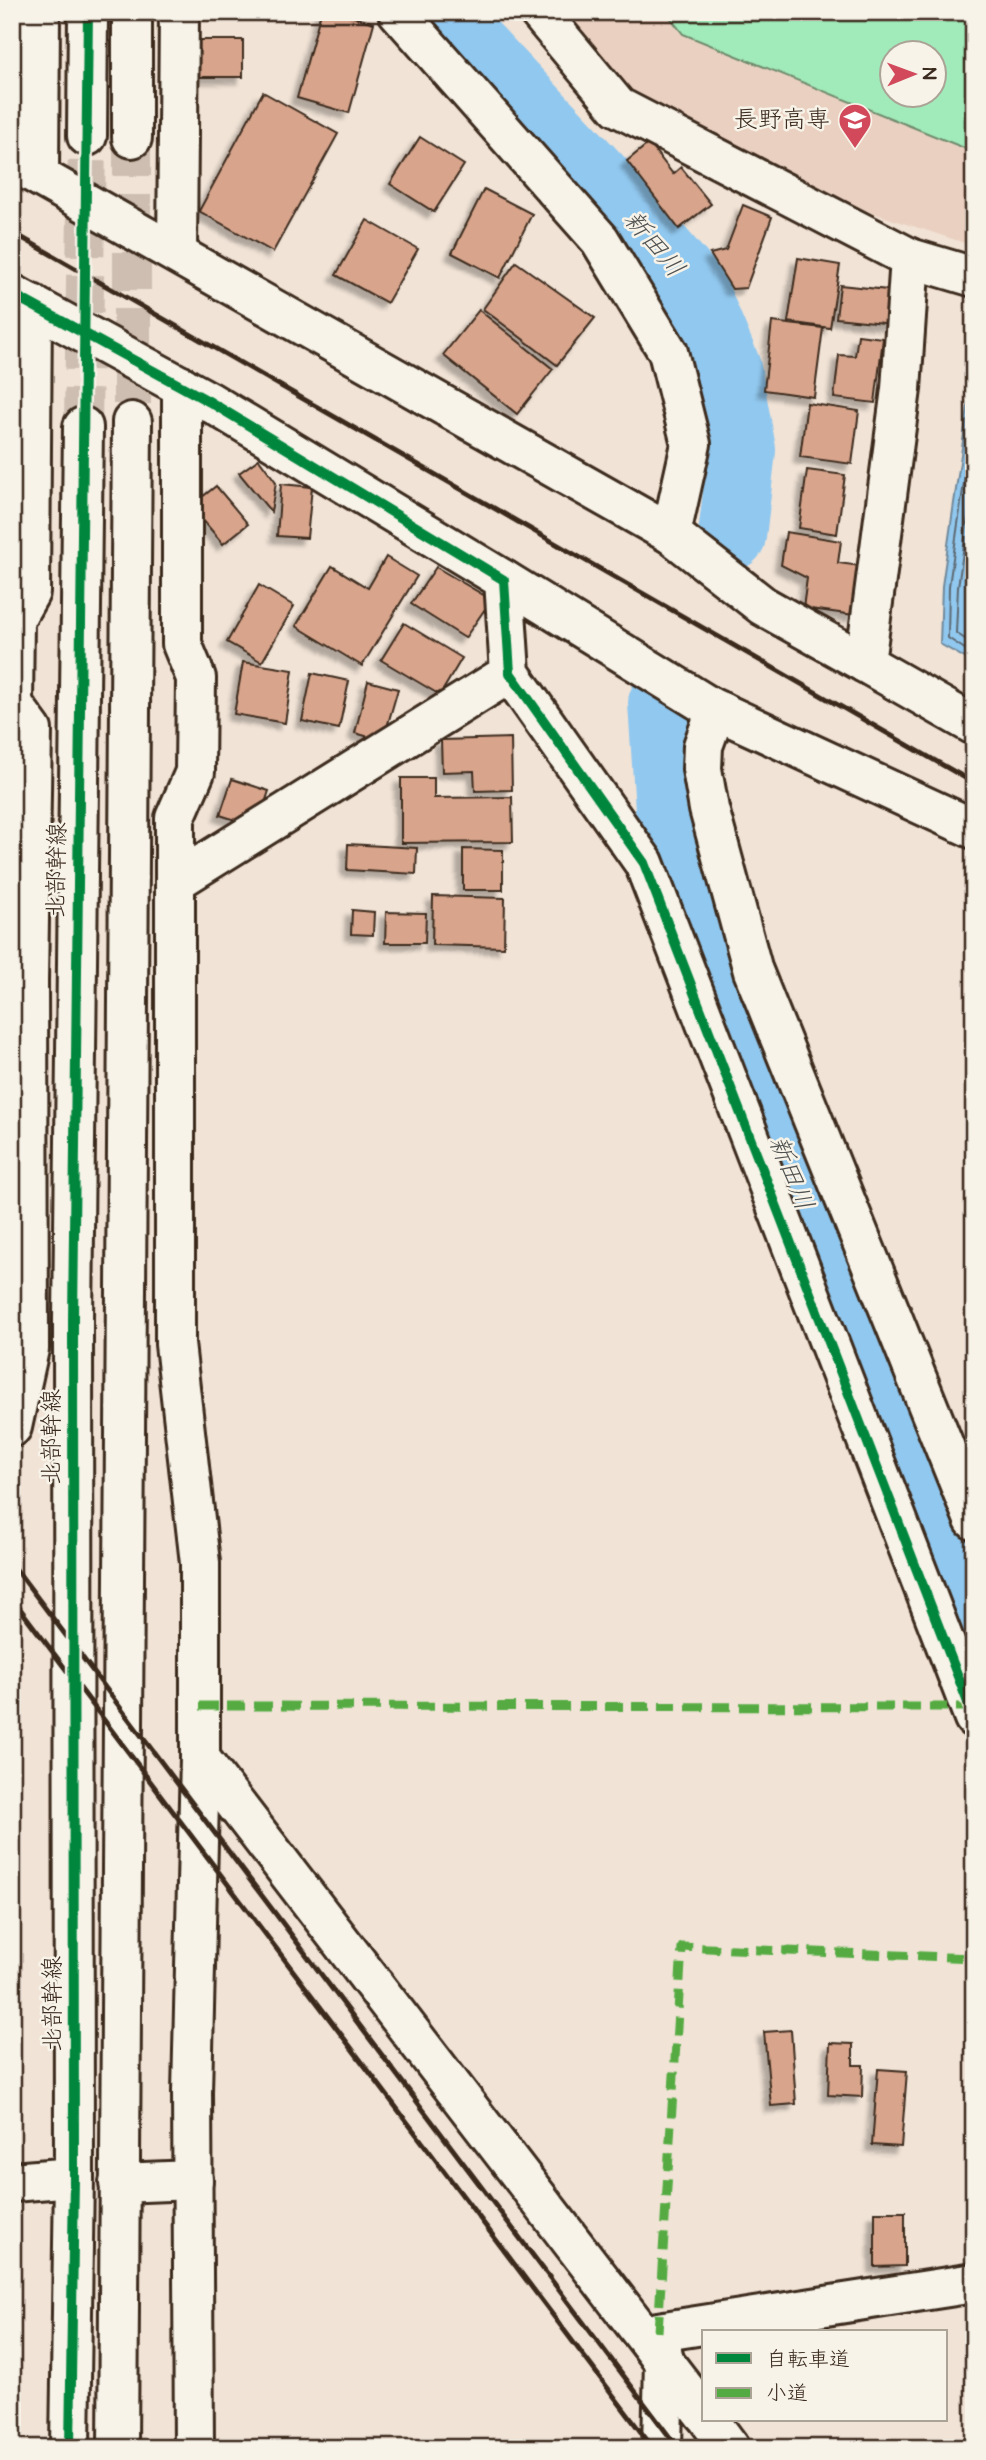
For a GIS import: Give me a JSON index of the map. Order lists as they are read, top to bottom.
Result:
{
  "streets": {
    "street": ["北部幹線"]
  },
  "water": ["新田川"],
  "places": {
    "school or university": ["長野高専"]
  },
  "legend": ["自転車道", "小道"],
  "north": "right"
}
